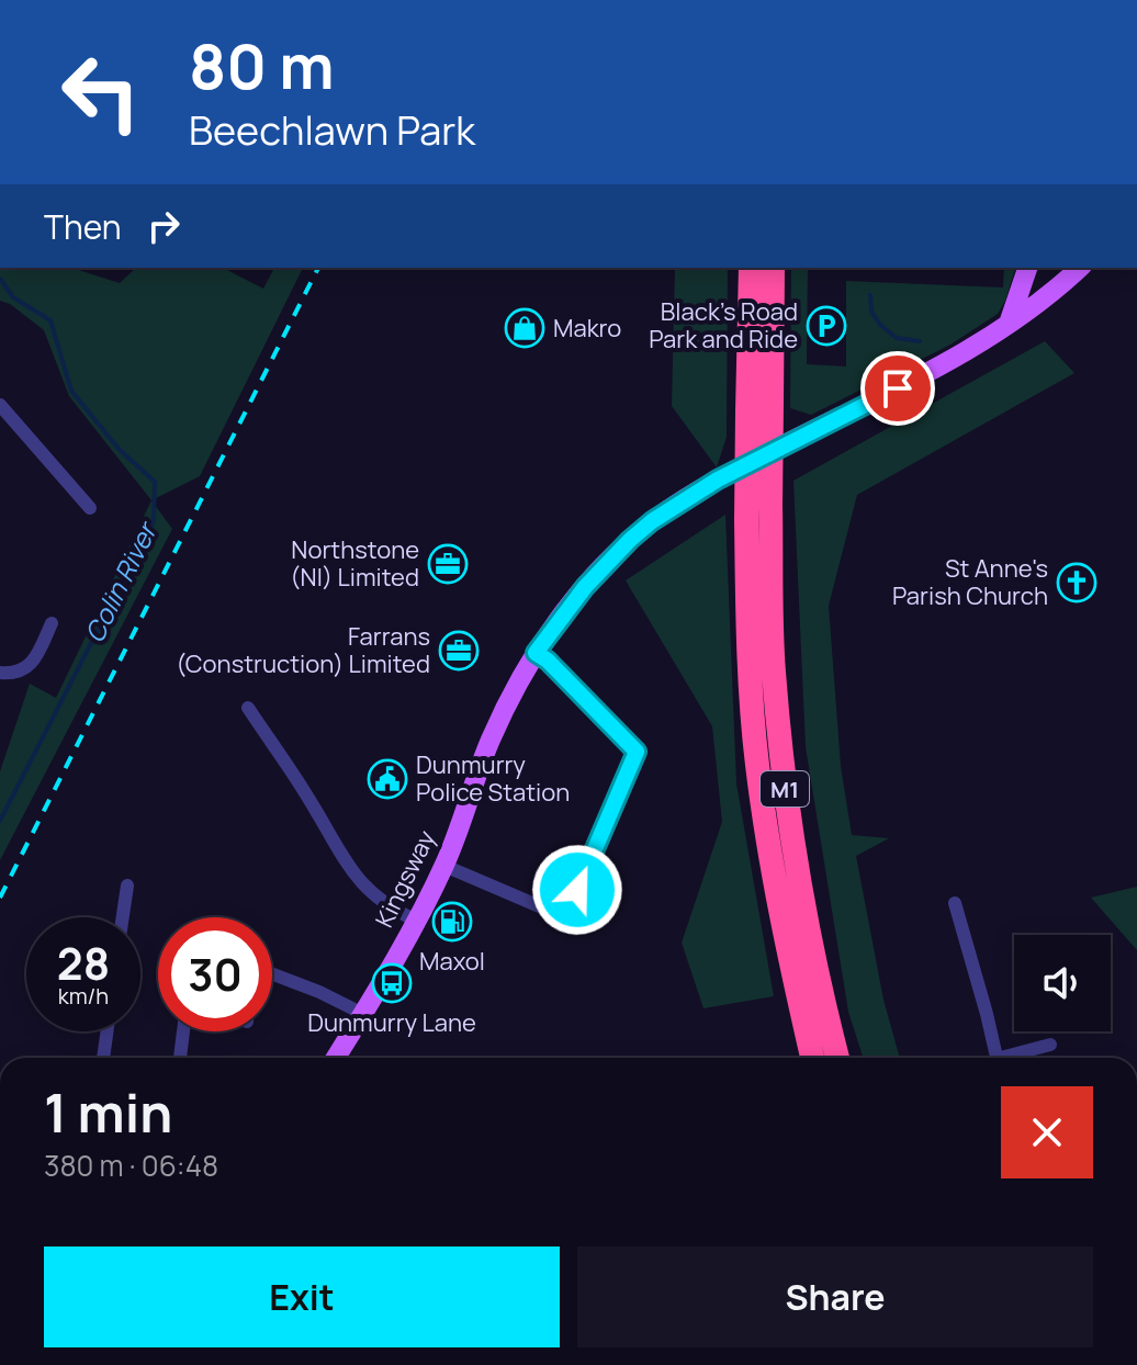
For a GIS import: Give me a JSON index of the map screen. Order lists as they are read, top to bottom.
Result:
{
  "streets": {
    "highway": ["M1"],
    "main road": ["Kingsway"]
  },
  "water": ["Colin River"],
  "places": {
    "parking": ["Black's Road Park and Ride"],
    "shop": ["Makro"],
    "office": ["Northstone (NI) Limited", "Farrans (Construction) Limited"],
    "church": ["St Anne's Parish Church"],
    "public building": ["Dunmurry Police Station"],
    "fuel station": ["Maxol"],
    "bus stop": ["Dunmurry Lane"]
  },
  "page": {
    "turn": ["80 m", "Beechlawn Park"],
    "then": "Then",
    "speed": "28 km/h",
    "limit": "30",
    "heading": ["1 min", "380 m · 06:48"],
    "buttons": ["Exit", "Share"]
  }
}
